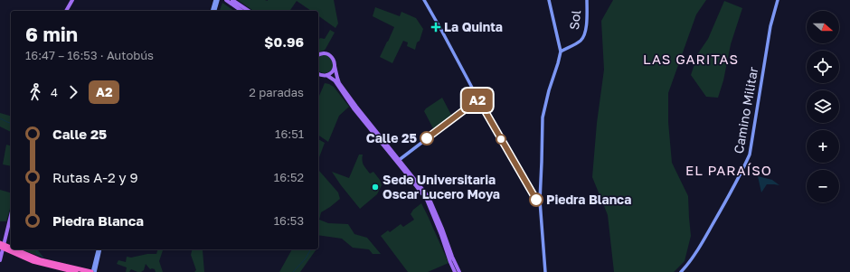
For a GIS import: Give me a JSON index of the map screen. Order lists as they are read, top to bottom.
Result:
{
  "streets": {
    "main road": ["Sol", "Camino Militar"]
  },
  "districts": ["LAS GARITAS", "EL PARAÍSO"],
  "places": {
    "health": ["La Quinta"],
    "other": ["Calle 25", "Sede Universitaria Oscar Lucero Moya", "Piedra Blanca"]
  },
  "lines": ["bus line A2"],
  "north": "right",
  "page": {
    "on_map": "A2",
    "map_buttons": ["+", "−"],
    "heading": ["6 min", "16:47 – 16:53 · Autobús", "$0.96"],
    "legs": ["4", "A2", "2 paradas"],
    "list": [
      {
        "name": "Calle 25",
        "value": "16:51"
      },
      {
        "name": "Rutas A-2 y 9",
        "value": "16:52"
      },
      {
        "name": "Piedra Blanca",
        "value": "16:53"
      }
    ]
  }
}
